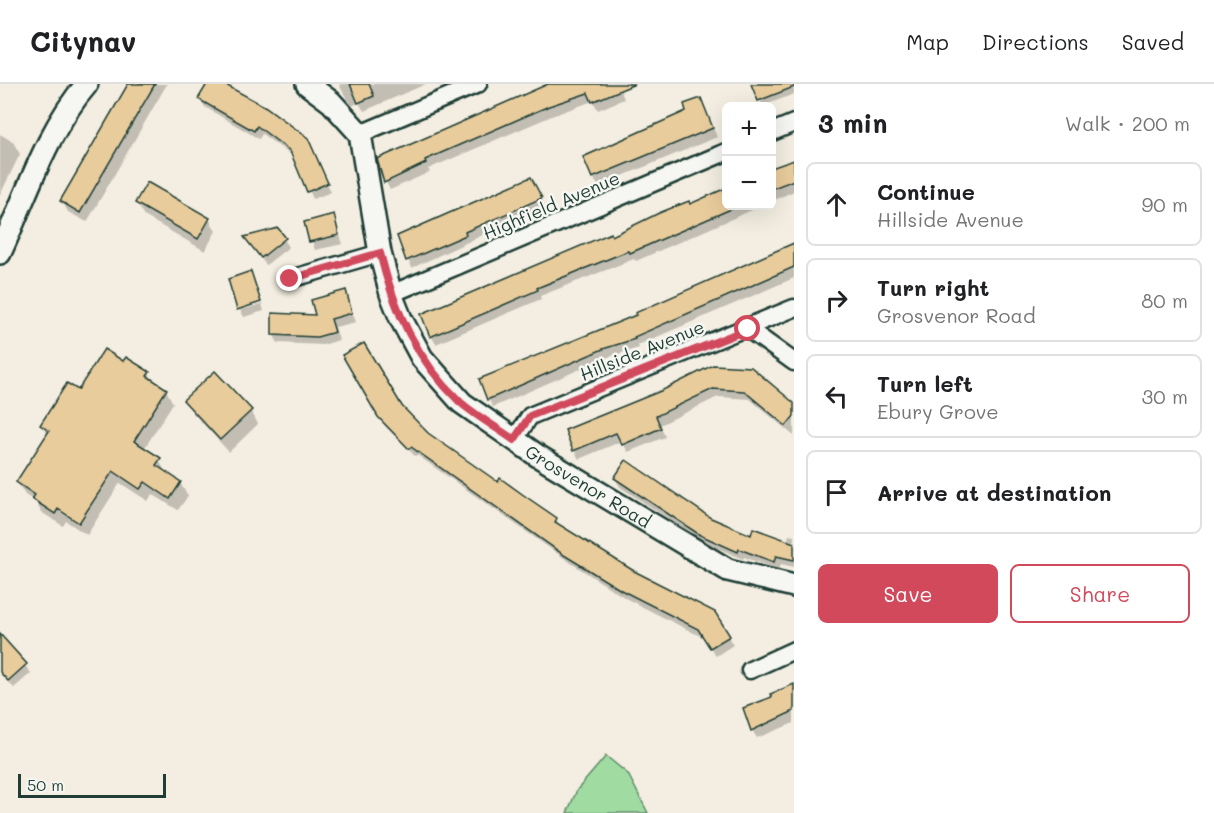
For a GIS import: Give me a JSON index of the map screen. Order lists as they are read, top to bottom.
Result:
{
  "streets": {
    "street": ["Highfield Avenue", "Hillside Avenue", "Grosvenor Road"]
  },
  "crossings": [
    ["Highfield Avenue", "Grosvenor Road"],
    ["Hillside Avenue", "Grosvenor Road"]
  ],
  "scale_bar": "50 m",
  "page": {
    "header": "Citynav",
    "nav": ["Map", "Directions", "Saved"],
    "heading": ["3 min", "Walk · 200 m"],
    "map_buttons": ["+", "−"],
    "list": [
      ["Continue", "Hillside Avenue", "90 m"],
      ["Turn right", "Grosvenor Road", "80 m"],
      ["Turn left", "Ebury Grove", "30 m"],
      "Arrive at destination"
    ],
    "buttons": ["Save", "Share"],
    "scale": "50 m"
  }
}
